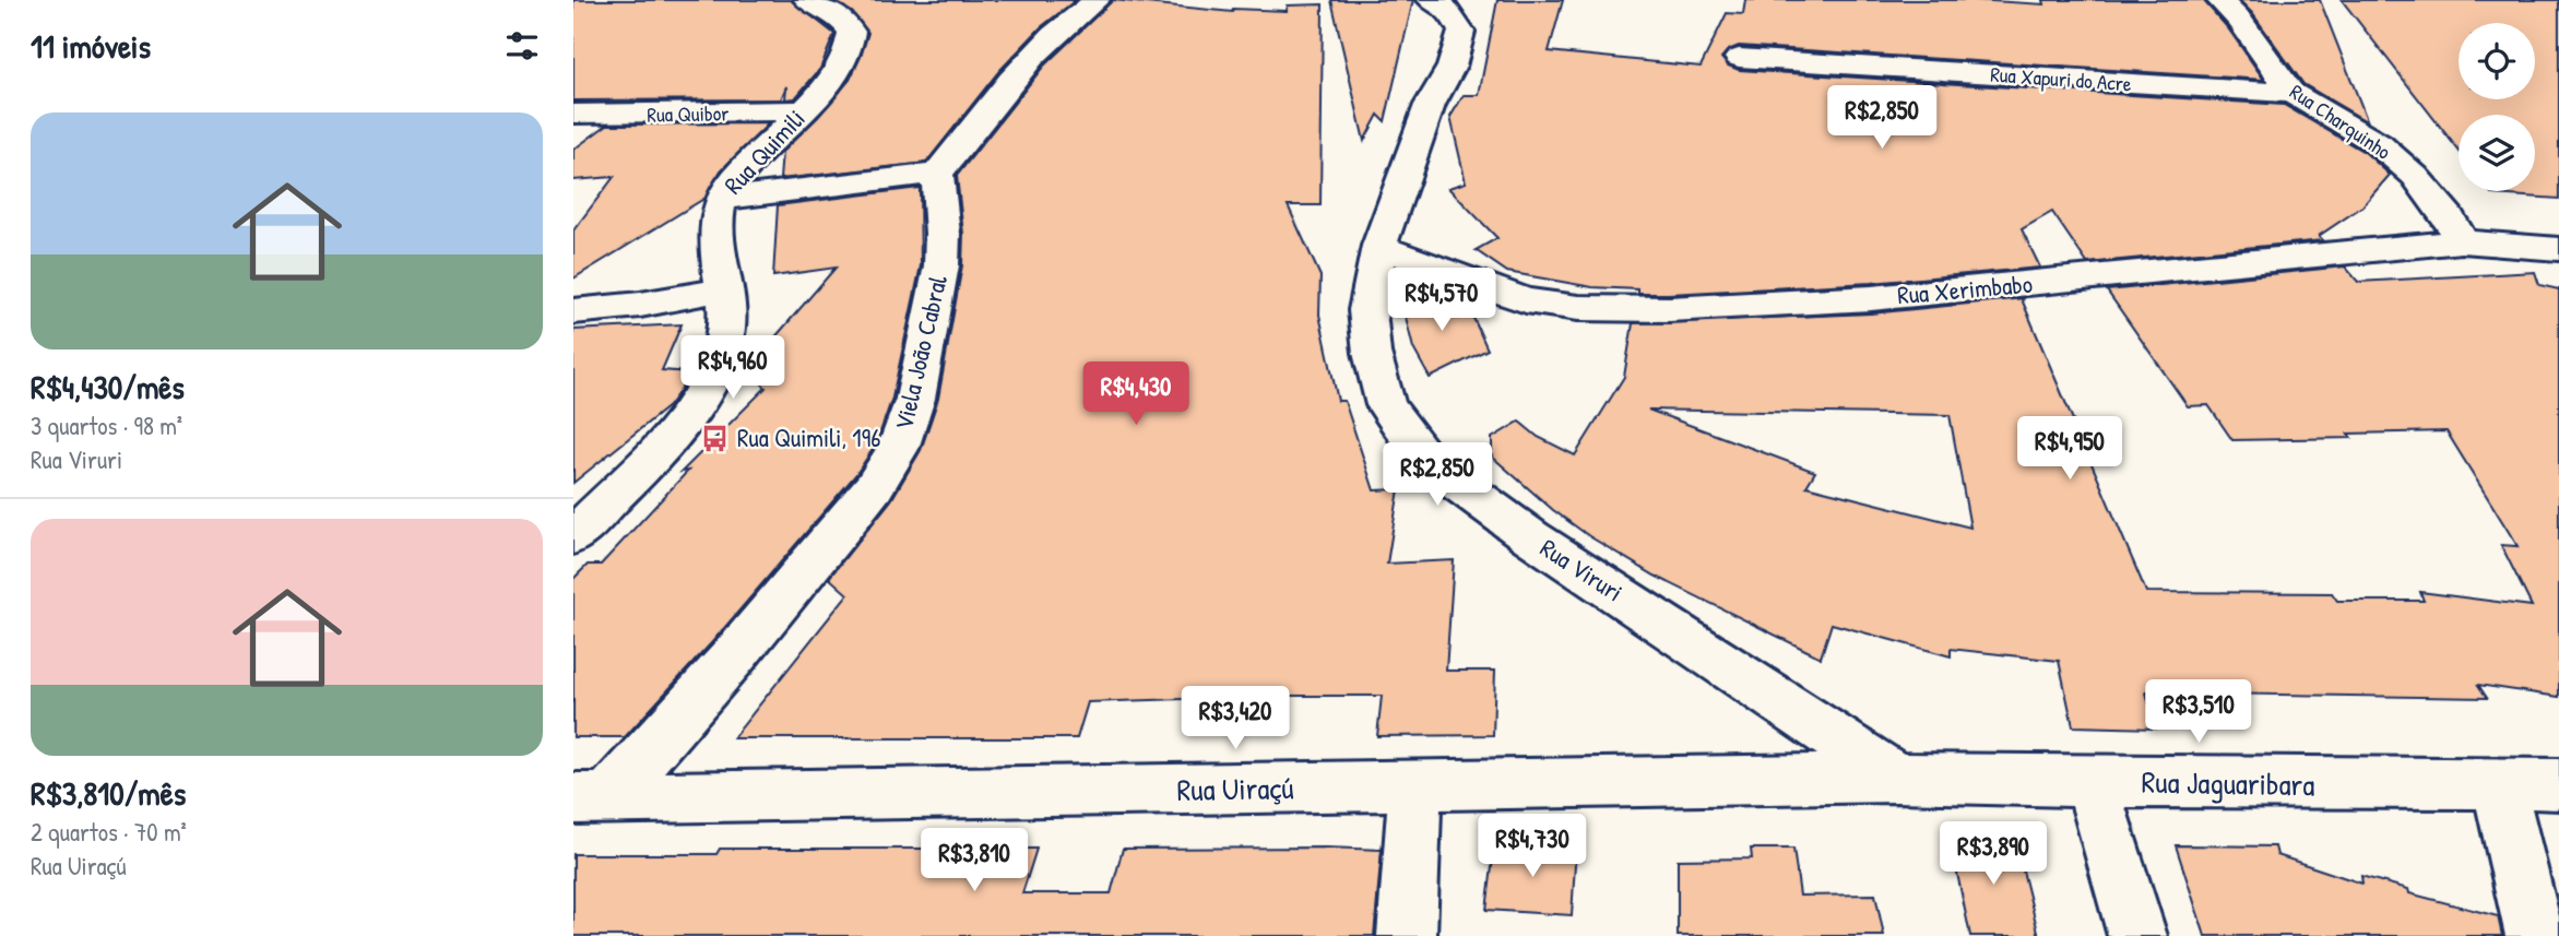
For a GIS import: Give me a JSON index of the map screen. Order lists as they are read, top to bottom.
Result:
{
  "streets": {
    "street": [
      "Rua Xapuri do Acre",
      "Rua Quibor",
      "Rua Charquinho",
      "Rua Quimili",
      "Rua Xerimbabo",
      "Viela João Cabral",
      "Rua Viruri",
      "Rua Jaguaribara",
      "Rua Uiraçú"
    ]
  },
  "crossings": [
    ["Rua Xapuri do Acre", "Rua Charquinho"],
    ["Rua Quibor", "Rua Quimili"],
    ["Rua Charquinho", "Rua Xerimbabo"],
    ["Rua Xerimbabo", "Rua Viruri"],
    ["Viela João Cabral", "Rua Uiraçú"],
    ["Rua Viruri", "Rua Jaguaribara"],
    ["Rua Viruri", "Rua Uiraçú"],
    ["Rua Jaguaribara", "Rua Uiraçú"]
  ],
  "places": {
    "bus stop": ["Rua Quimili, 196"]
  },
  "page": {
    "heading": "11 imóveis",
    "price": [
      "R$2,850",
      "R$4,570",
      "R$4,960",
      "R$4,430",
      "R$4,950",
      "R$2,850",
      "R$3,510",
      "R$3,420",
      "R$4,730",
      "R$3,890",
      "R$3,810"
    ],
    "list": [
      {
        "name": "R$4,430/mês",
        "note": "3 quartos · 98 m² · Rua Viruri"
      },
      {
        "name": "R$3,810/mês",
        "note": "2 quartos · 70 m² · Rua Uiraçú"
      }
    ]
  }
}
